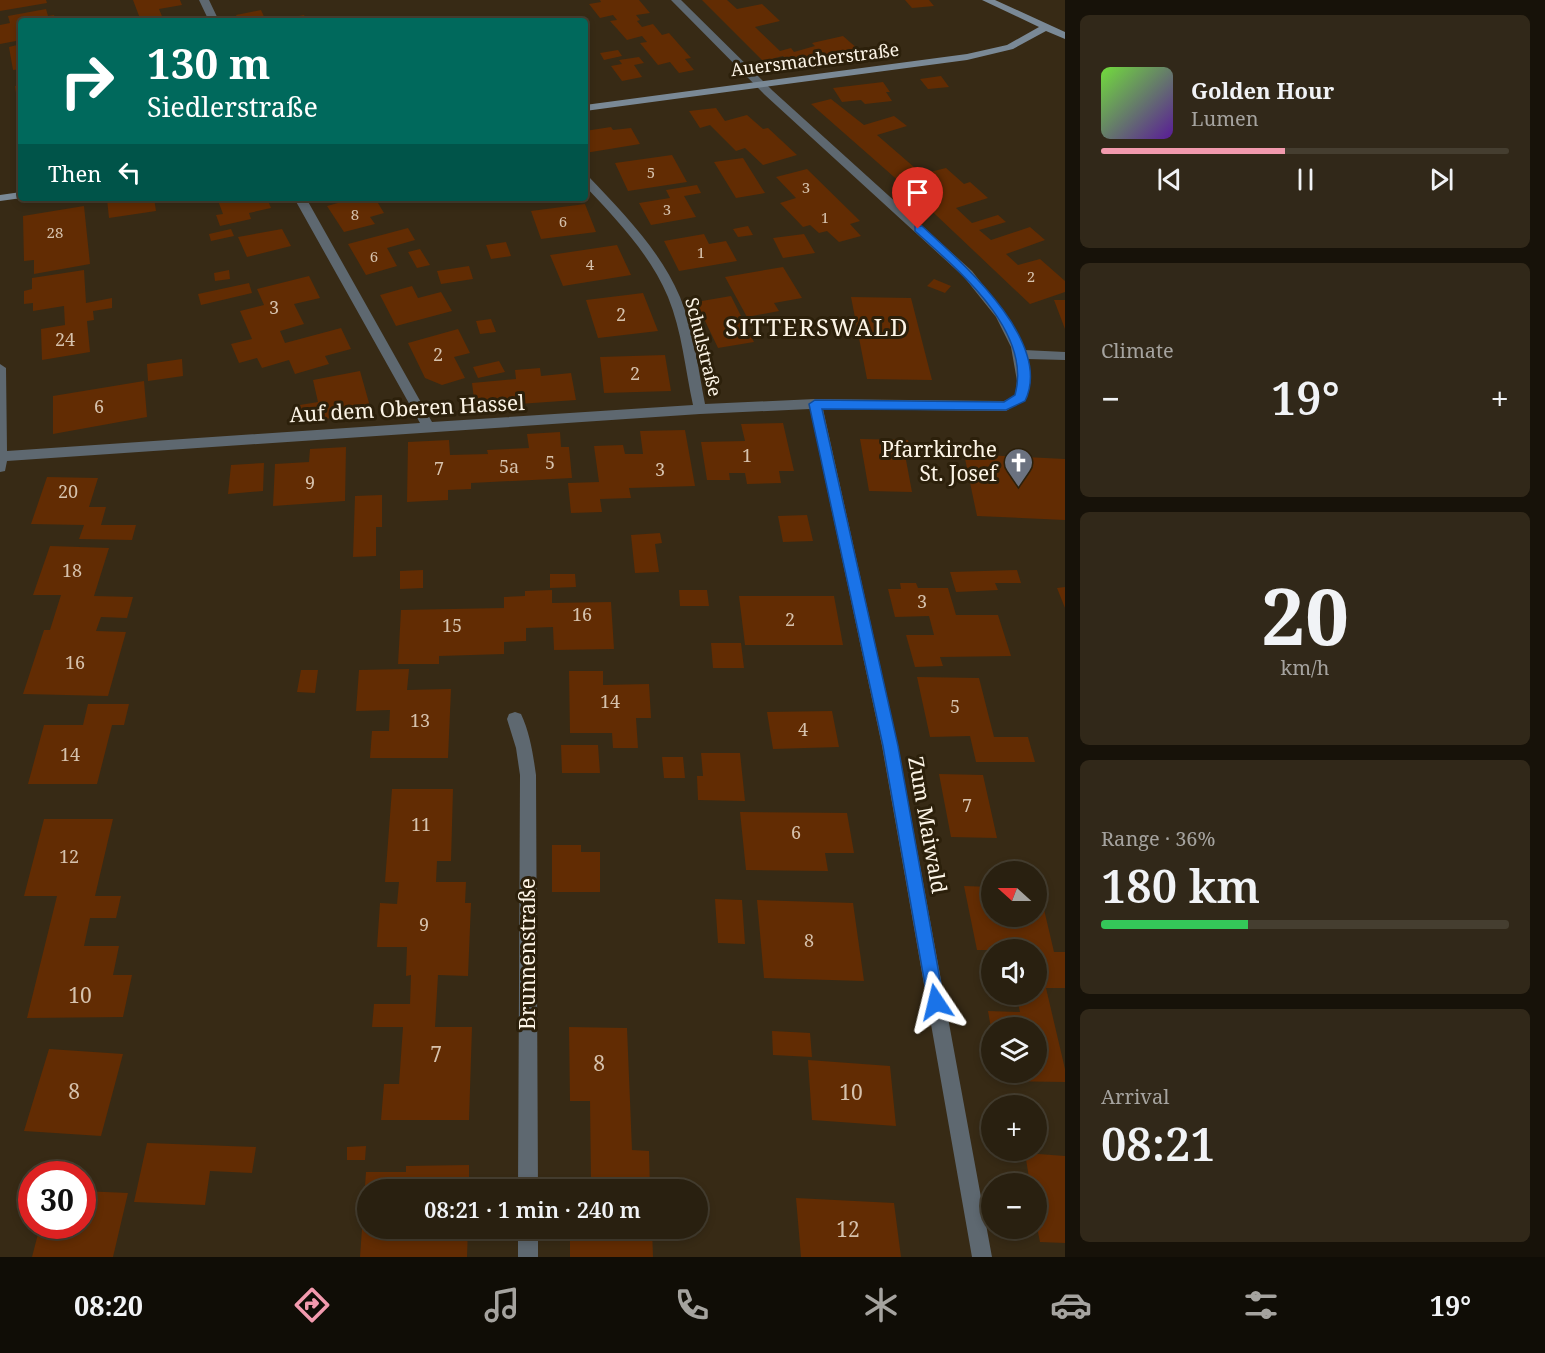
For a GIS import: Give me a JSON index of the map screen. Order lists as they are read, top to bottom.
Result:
{
  "streets": {
    "street": [
      "Auersmacherstraße",
      "Schulstraße",
      "Auf dem Oberen Hassel",
      "Zum Maiwald",
      "Brunnenstraße"
    ]
  },
  "crossings": [
    ["Auersmacherstraße", "Auf dem Oberen Hassel"],
    ["Schulstraße", "Auf dem Oberen Hassel"],
    ["Auf dem Oberen Hassel", "Zum Maiwald"]
  ],
  "districts": ["SITTERSWALD"],
  "places": {
    "church": ["Pfarrkirche St. Josef"]
  },
  "house_numbers": [
    "5",
    "3",
    "3",
    "8",
    "1",
    "6",
    "28",
    "1",
    "6",
    "4",
    "2",
    "3",
    "2",
    "24",
    "2",
    "2",
    "6",
    "1",
    "5",
    "5a",
    "7",
    "3",
    "9",
    "20",
    "18",
    "3",
    "16",
    "2",
    "15",
    "16",
    "14",
    "5",
    "13",
    "4",
    "14",
    "7",
    "11",
    "6",
    "12",
    "9",
    "8",
    "10",
    "7",
    "8",
    "8",
    "10",
    "12"
  ],
  "north": "left",
  "page": {
    "turn": ["130 m", "Siedlerstraße"],
    "song": ["Golden Hour", "Lumen"],
    "then": "Then",
    "tile": [
      "Climate",
      ["20", "km/h"],
      ["Range · 36%", "180 km"],
      ["Arrival", "08:21"]
    ],
    "heat": ["−", "19°", "+"],
    "map_buttons": ["+", "−"],
    "limit": "30",
    "trip": "08:21 · 1 min · 240 m",
    "tabs": ["08:20", "19°"]
  }
}
